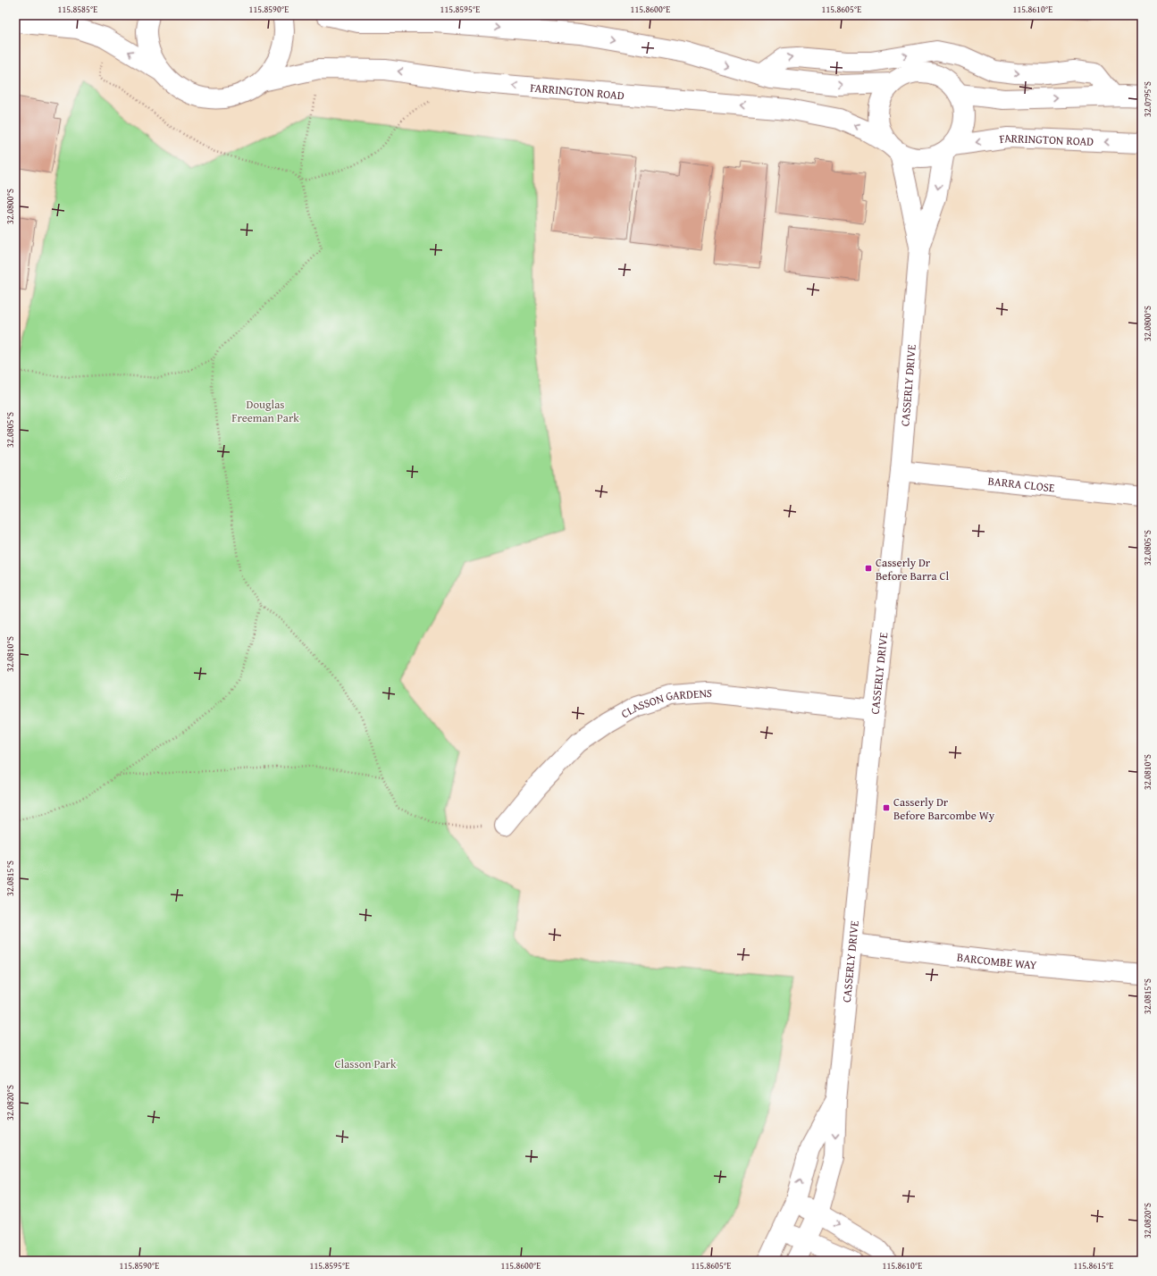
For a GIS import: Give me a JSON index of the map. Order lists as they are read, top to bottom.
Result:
{
  "streets": {
    "street": [
      "FARRINGTON ROAD",
      "CASSERLY DRIVE",
      "BARRA CLOSE",
      "CLASSON GARDENS",
      "BARCOMBE WAY"
    ]
  },
  "crossings": [
    ["FARRINGTON ROAD", "CASSERLY DRIVE"],
    ["CASSERLY DRIVE", "BARRA CLOSE"],
    ["CASSERLY DRIVE", "CLASSON GARDENS"],
    ["CASSERLY DRIVE", "BARCOMBE WAY"]
  ],
  "parks": ["Douglas Freeman Park", "Classon Park"],
  "places": {
    "transit": ["Casserly Dr Before Barra Cl", "Casserly Dr Before Barcombe Wy"]
  },
  "coordinates": [
    "115.8585°E",
    "115.8590°E",
    "115.8595°E",
    "115.8600°E",
    "115.8605°E",
    "115.8610°E",
    "32.0795°S",
    "32.0800°S",
    "32.0805°S",
    "32.0810°S",
    "32.0815°S",
    "32.0820°S",
    "115.8615°E"
  ]
}
